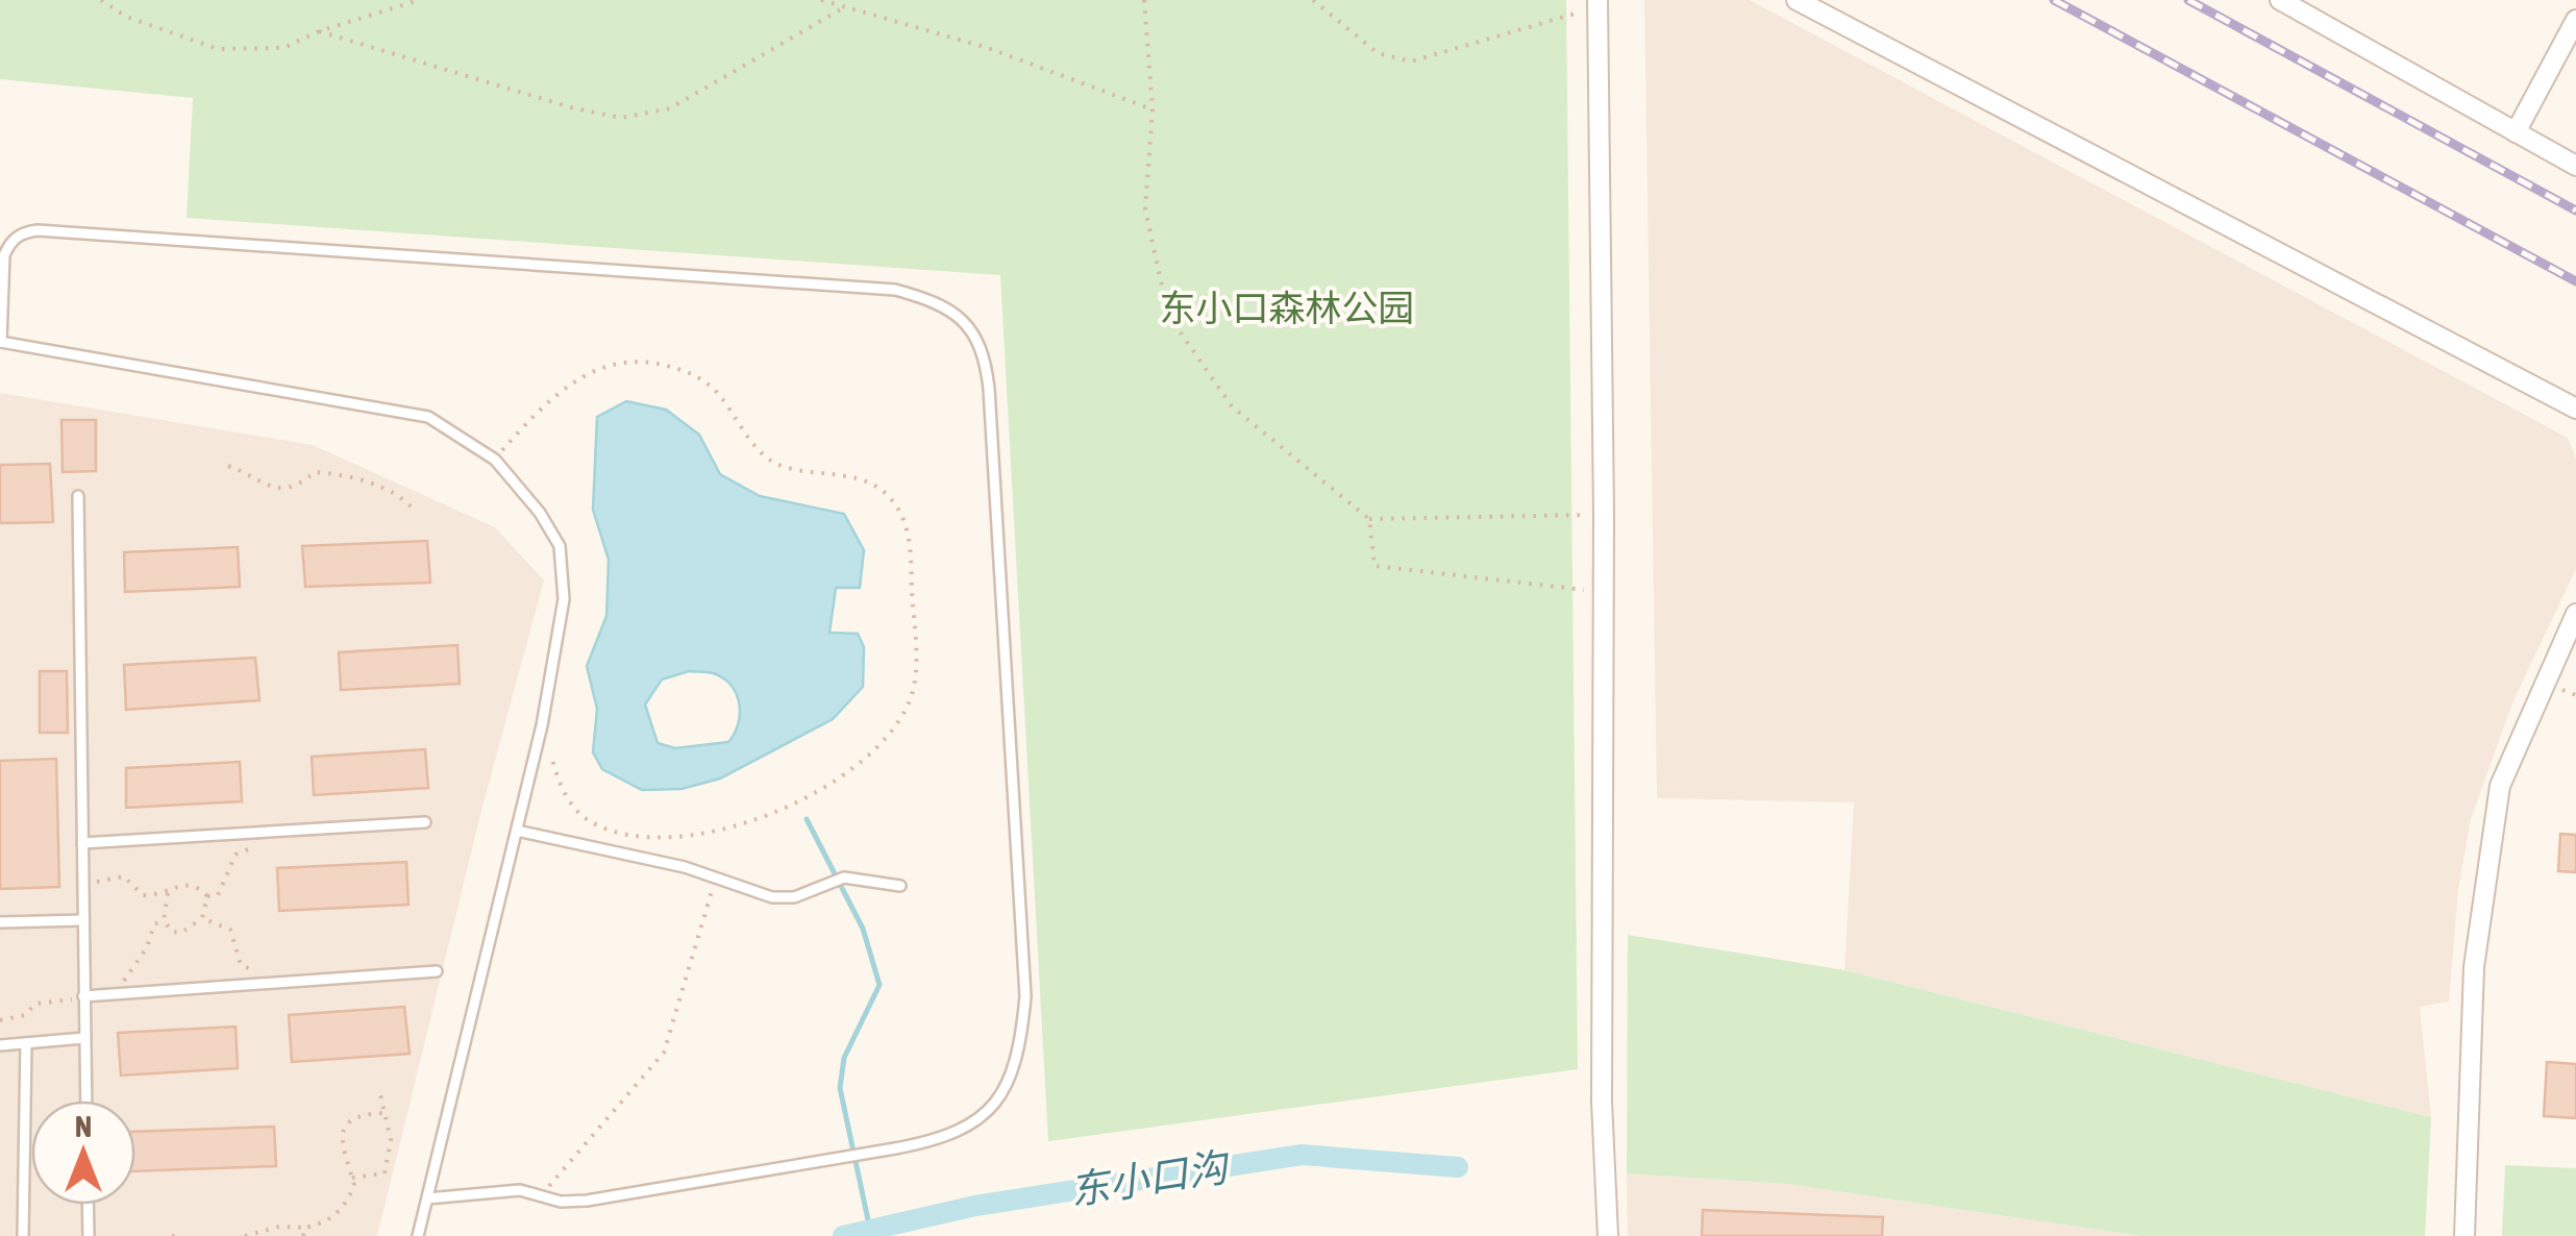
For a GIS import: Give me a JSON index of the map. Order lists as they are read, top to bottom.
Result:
{
  "water": ["东小口沟"],
  "parks": ["东小口森林公园"],
  "north": "top"
}
